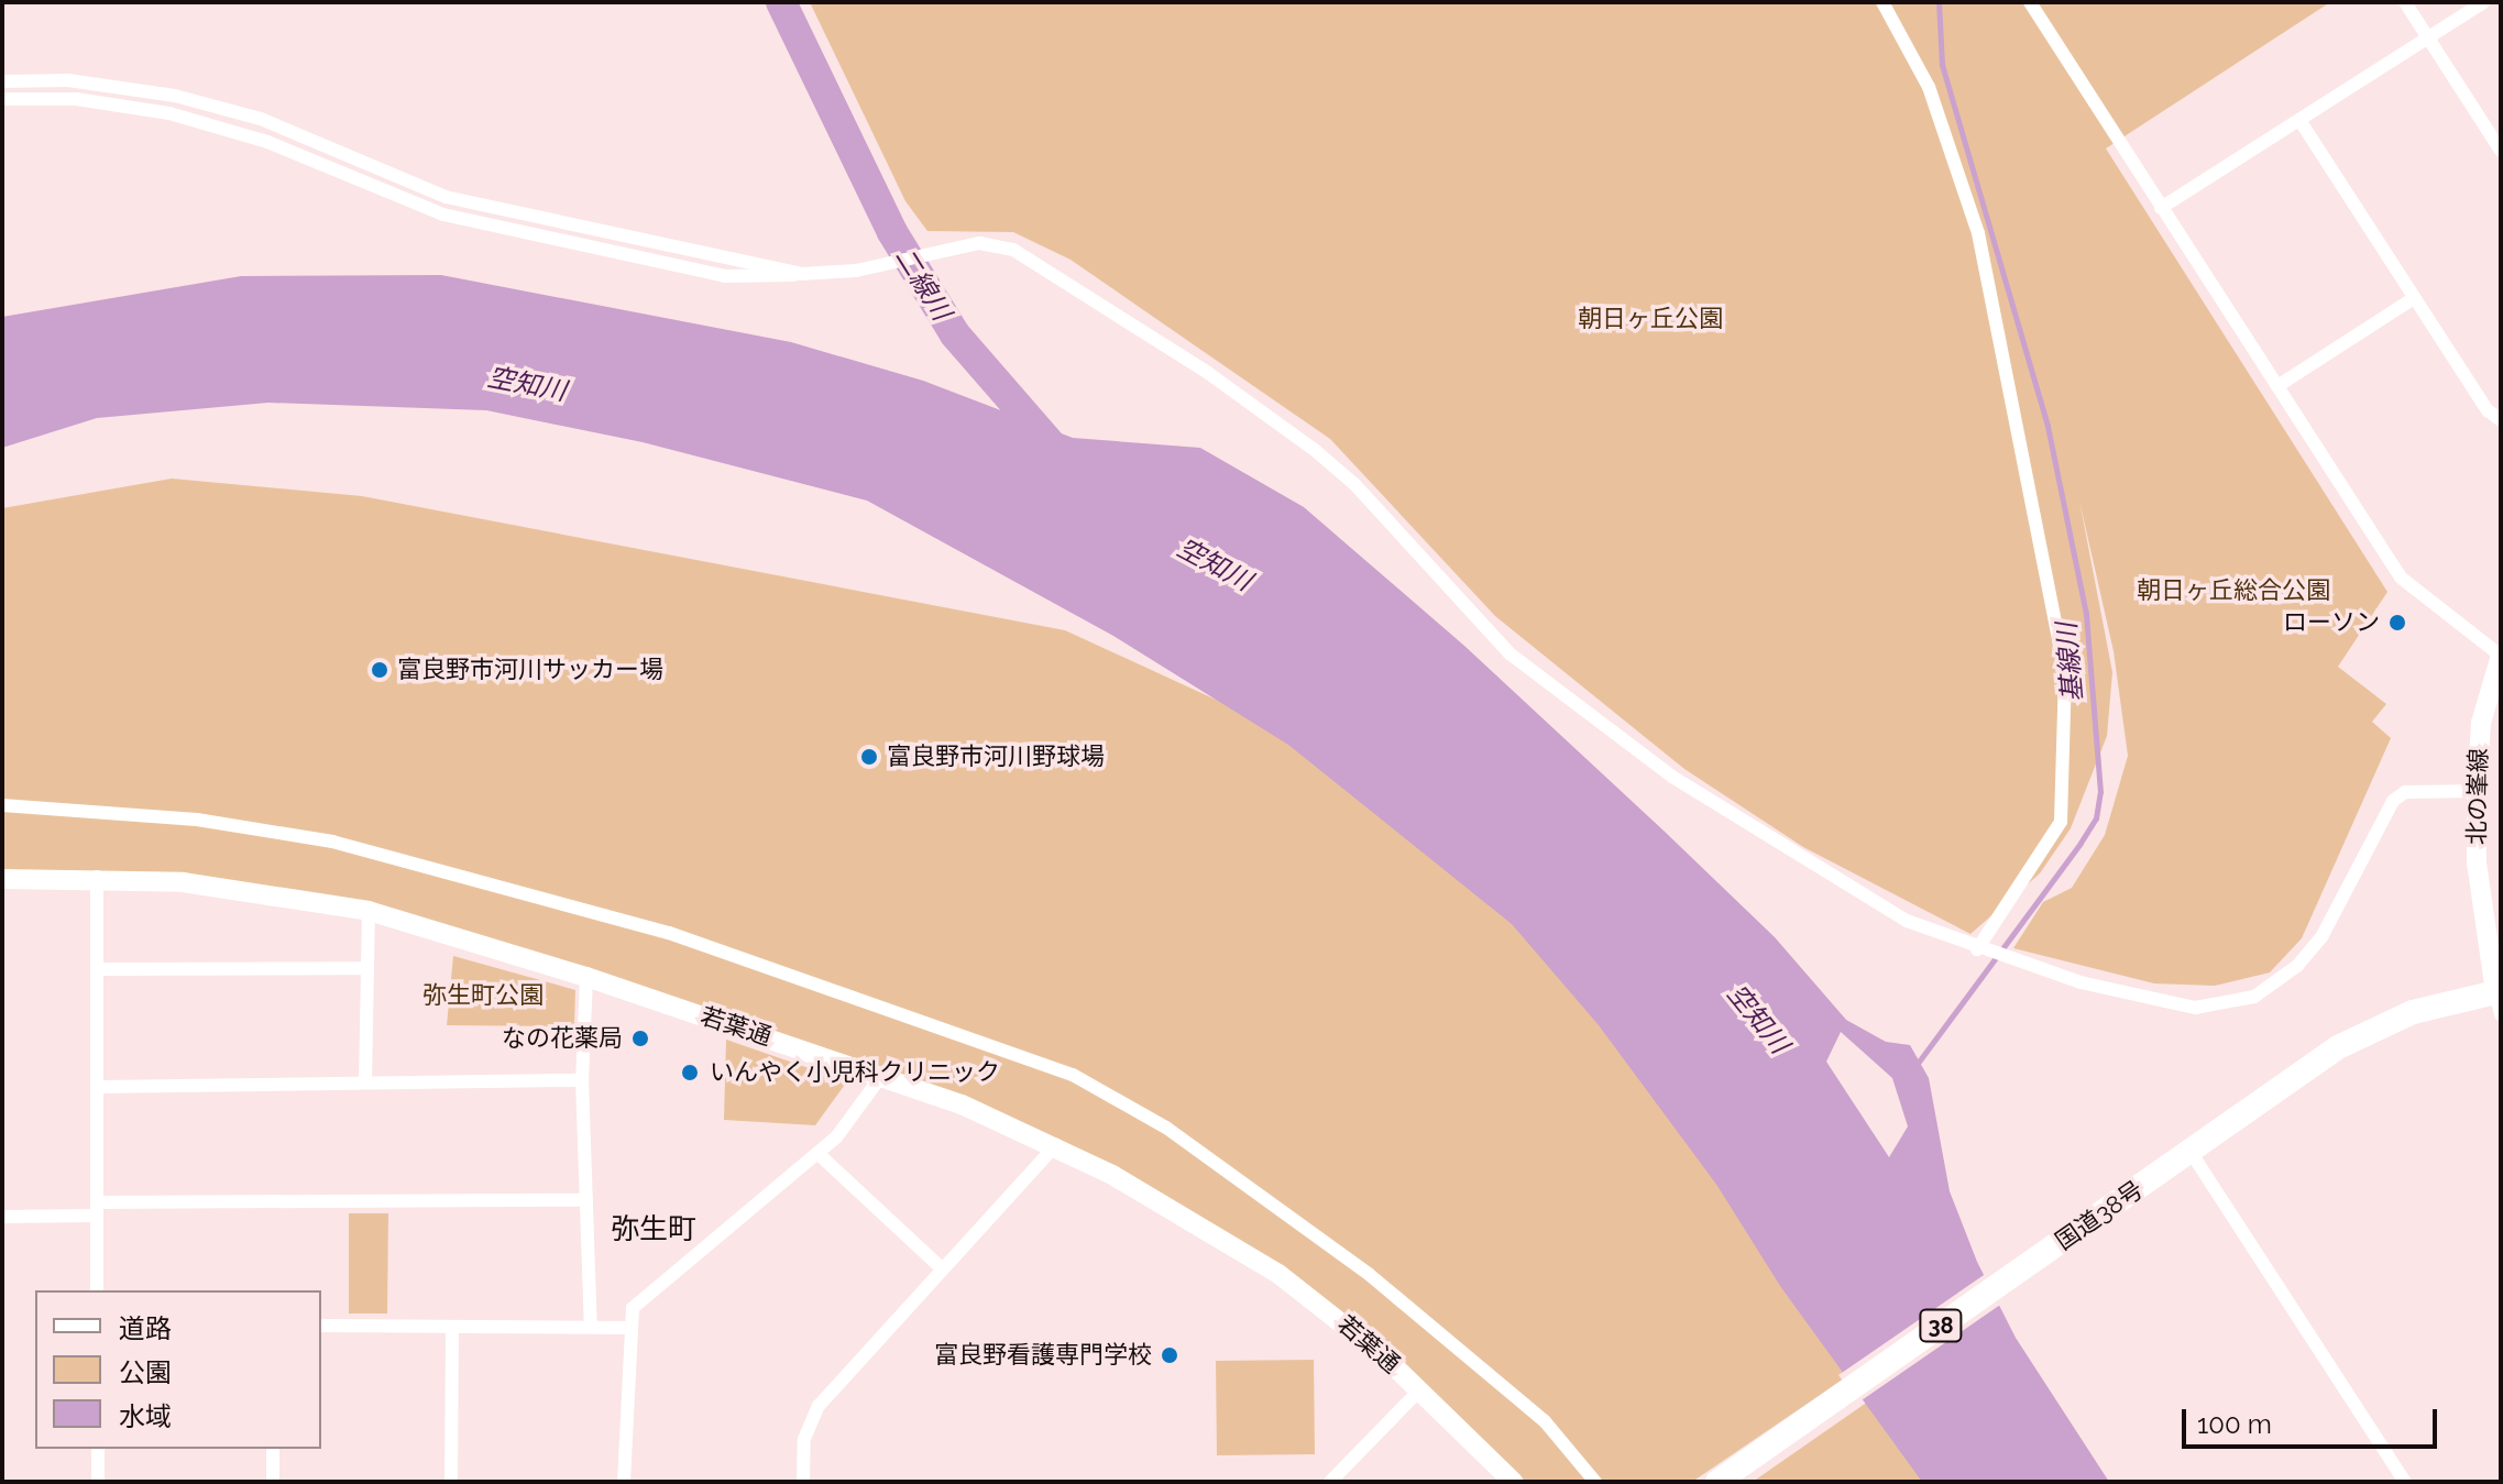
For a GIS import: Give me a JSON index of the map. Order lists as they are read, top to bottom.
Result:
{
  "streets": {
    "highway": ["国道38号", "38"],
    "street": ["北の峯線", "若葉通"]
  },
  "crossings": [
    ["北の峯線", "国道38号"]
  ],
  "districts": ["弥生町"],
  "water": ["二線川", "空知川", "基線川"],
  "parks": ["朝日ヶ丘公園", "朝日ヶ丘総合公園", "弥生町公園"],
  "places": [
    "ローソン",
    "富良野市河川サッカー場",
    "富良野市河川野球場",
    "なの花薬局",
    "いんやく小児科クリニック",
    "富良野看護専門学校"
  ],
  "legend": ["道路", "公園", "水域"],
  "scale_bar": "100 m"
}
